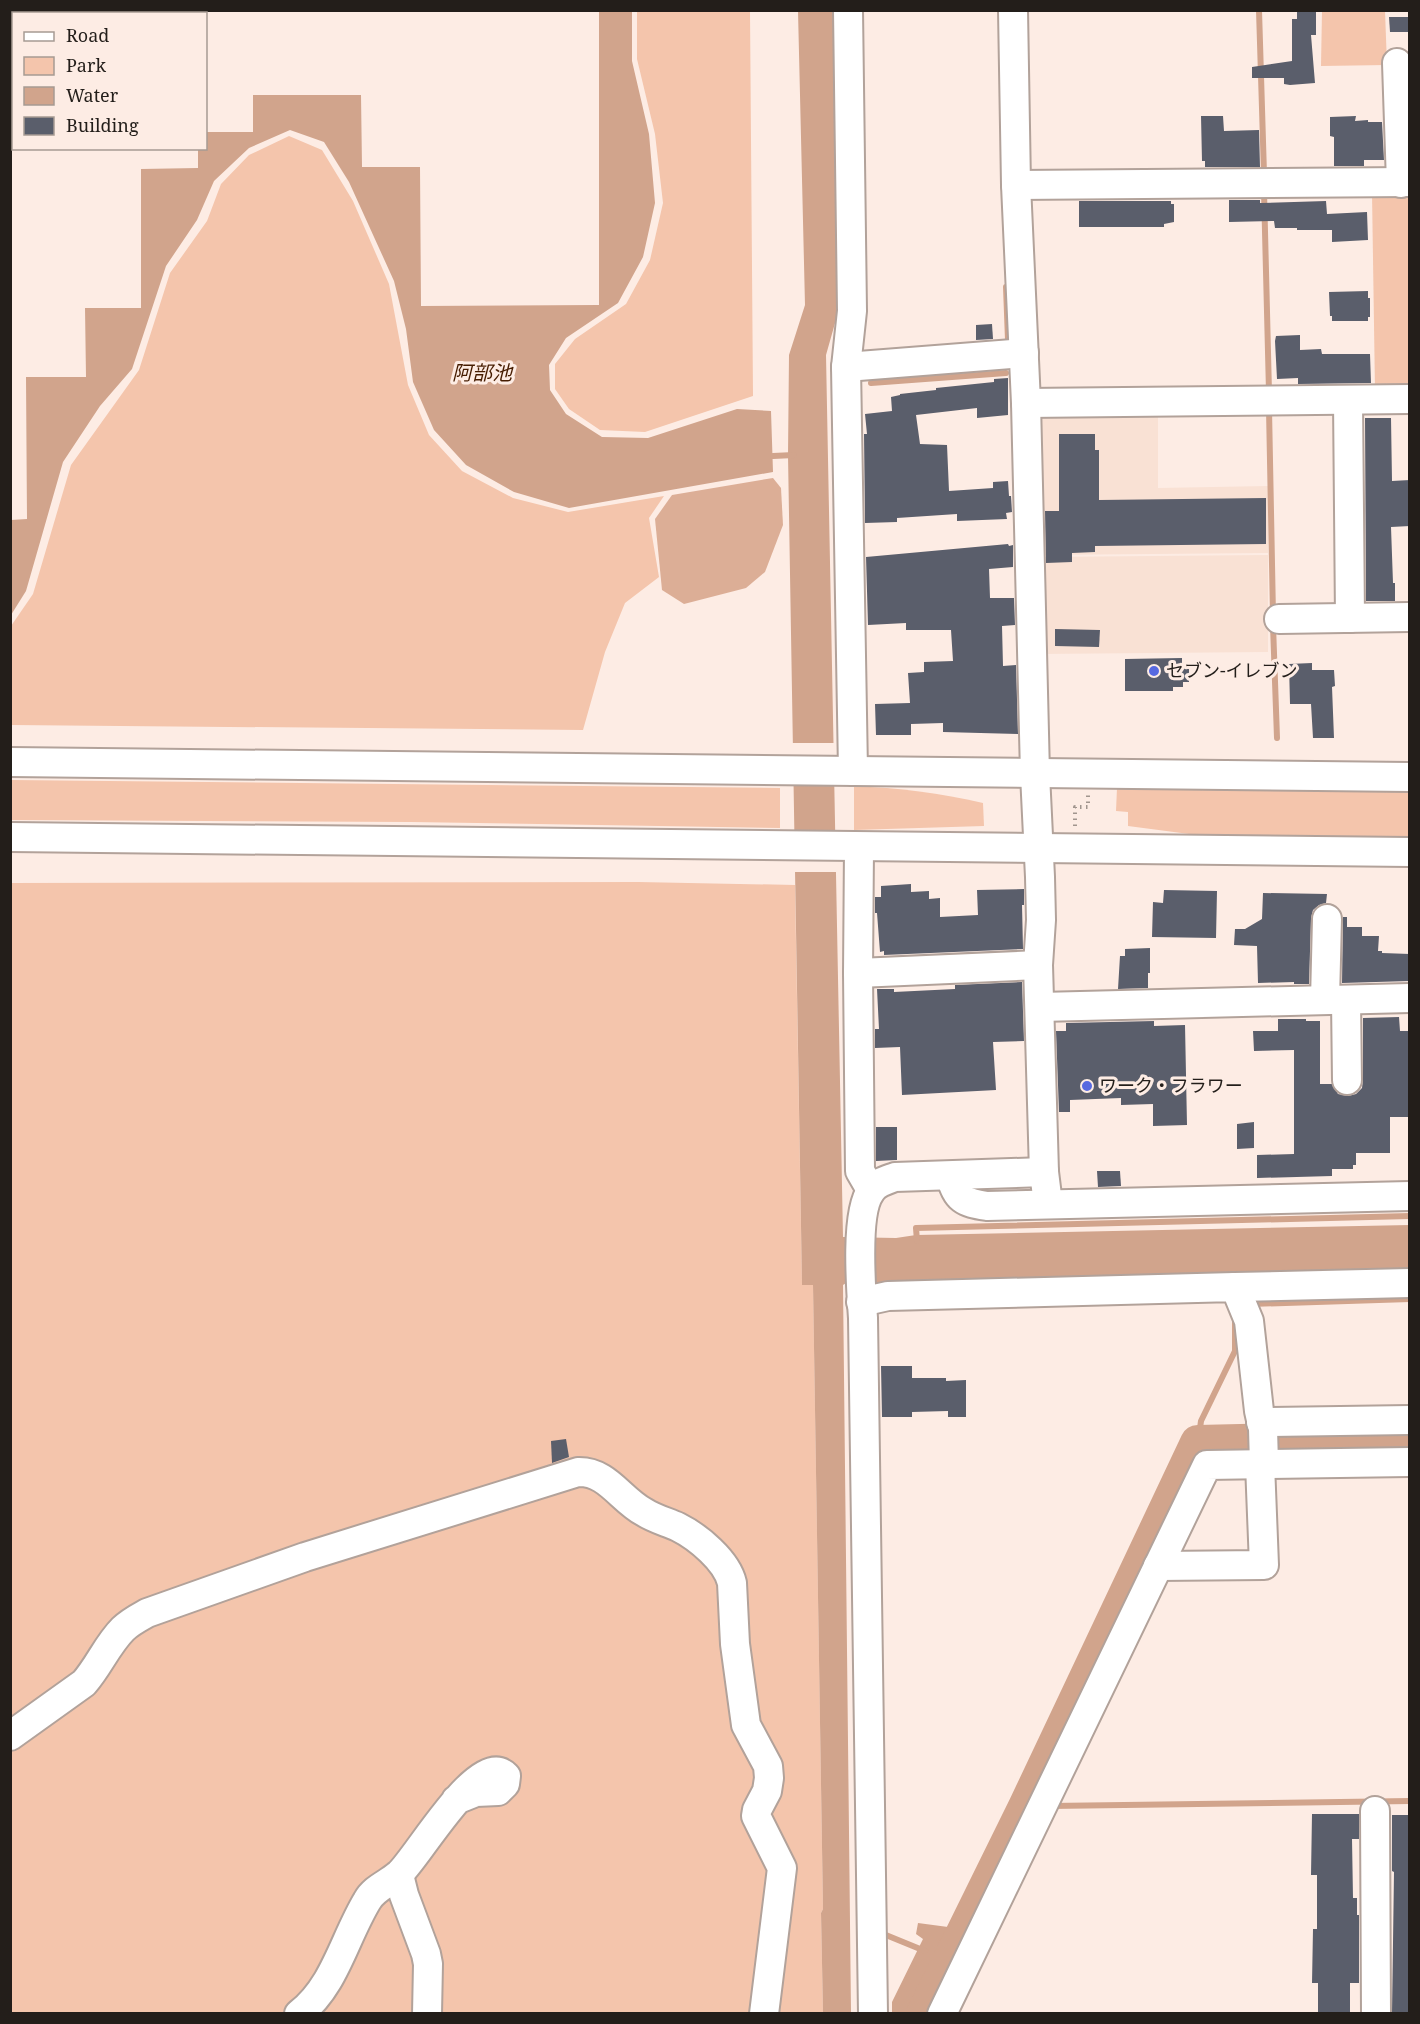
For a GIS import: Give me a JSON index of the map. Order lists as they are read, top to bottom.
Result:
{
  "water": ["阿部池"],
  "places": ["セブン-イレブン", "ワーク・フラワー"],
  "legend": [
    "Road",
    "Park",
    "Water",
    "Building"
  ]
}
